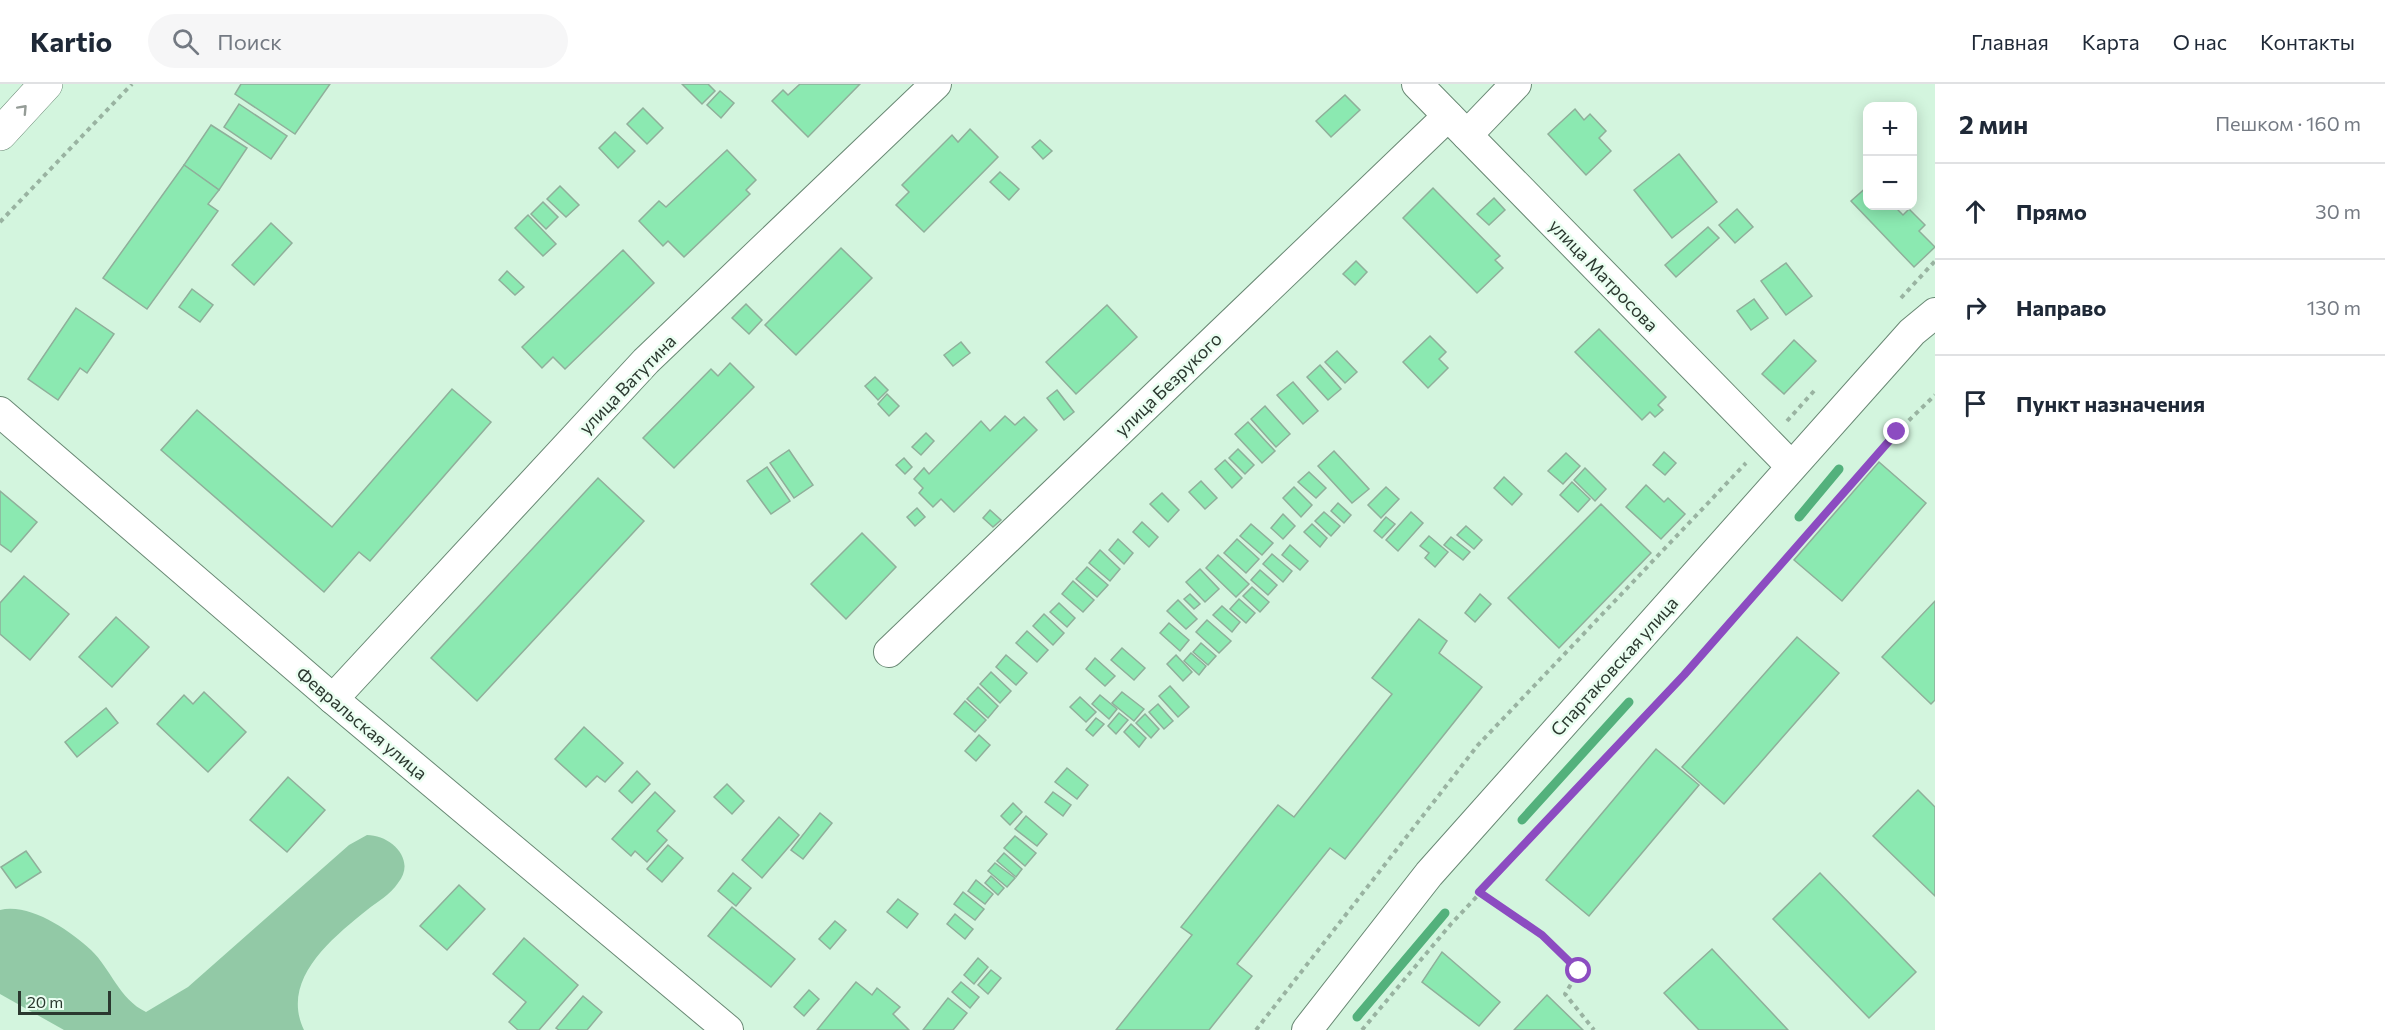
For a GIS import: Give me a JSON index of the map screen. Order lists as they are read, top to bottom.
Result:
{
  "streets": {
    "street": [
      "улица Матросова",
      "улица Ватутина",
      "улица Безрукого",
      "Спартаковская улица",
      "Февральская улица"
    ]
  },
  "crossings": [
    ["улица Матросова", "улица Безрукого"],
    ["улица Матросова", "Спартаковская улица"],
    ["улица Ватутина", "Февральская улица"]
  ],
  "scale_bar": "20 m",
  "page": {
    "header": "Kartio",
    "search": "Поиск",
    "nav": [
      "Главная",
      "Карта",
      "О нас",
      "Контакты"
    ],
    "heading": ["2 мин", "Пешком · 160 m"],
    "map_buttons": ["+", "−"],
    "list": [
      ["Прямо", "30 m"],
      ["Направо", "130 m"],
      "Пункт назначения"
    ],
    "scale": "20 m"
  }
}
